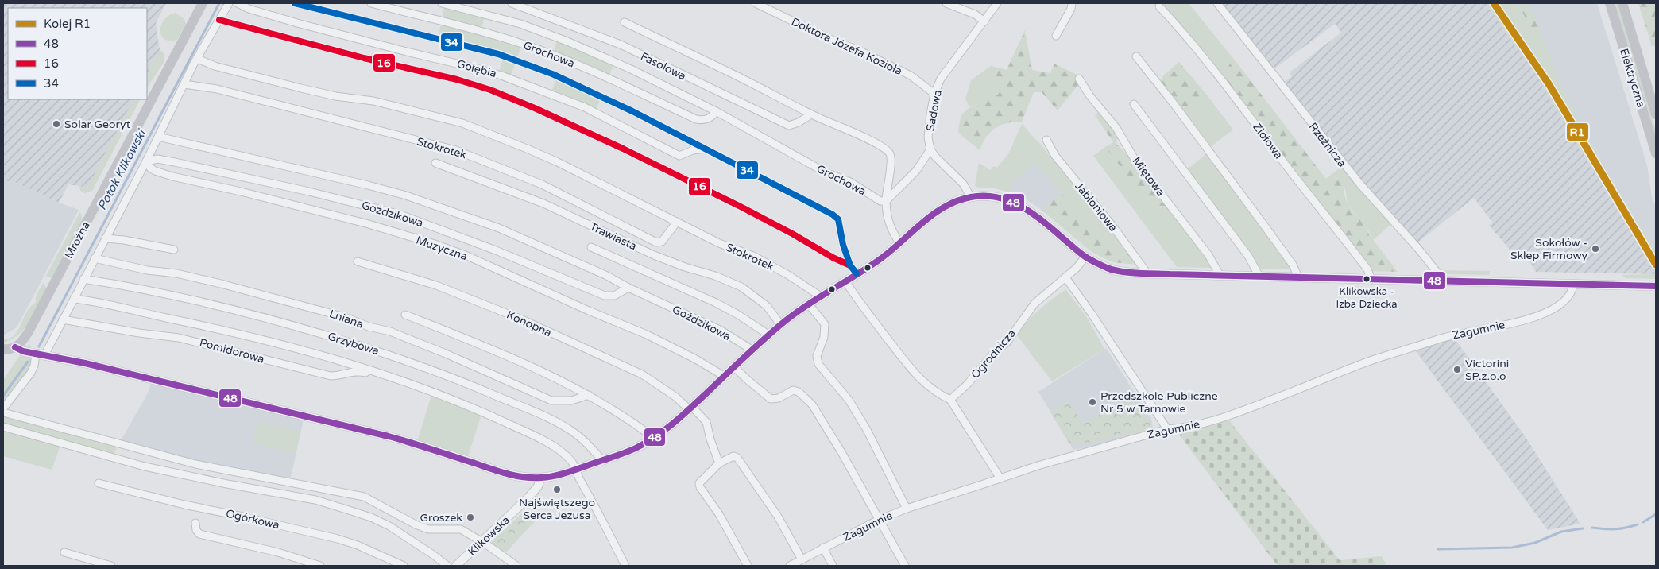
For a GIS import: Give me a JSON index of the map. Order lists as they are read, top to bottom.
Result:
{
  "streets": {
    "main road": ["Elektryczna", "Mroźna"],
    "street": [
      "Doktora Józefa Kozioła",
      "Grochowa",
      "Fasolowa",
      "Gołębia",
      "Sadowa",
      "Ziołowa",
      "Rzeźnicza",
      "Stokrotek",
      "Miętowa",
      "Jabłoniowa",
      "Goździkowa",
      "Trawiasta",
      "Muzyczna",
      "Lniana",
      "Konopna",
      "Zagumnie",
      "Grzybowa",
      "Pomidorowa",
      "Ogrodnicza",
      "Ogórkowa",
      "Klikowska"
    ]
  },
  "crossings": [
    ["Doktora Józefa Kozioła", "Sadowa"],
    ["Grochowa", "Fasolowa"],
    ["Goździkowa", "Muzyczna"]
  ],
  "water": ["Potok Klikowski"],
  "places": [
    "Solar Georyt",
    "Sokołów - Sklep Firmowy",
    "Klikowska - Izba Dziecka",
    "Victorini SP.z.o.o",
    "Przedszkole Publiczne Nr 5 w Tarnowie",
    "Najświętszego Serca Jezusa",
    "Groszek"
  ],
  "lines": [
    "rail line R1",
    "transit line 34",
    "transit line 16",
    "transit line 48"
  ],
  "legend": [
    "Kolej R1",
    "48",
    "16",
    "34"
  ]
}
